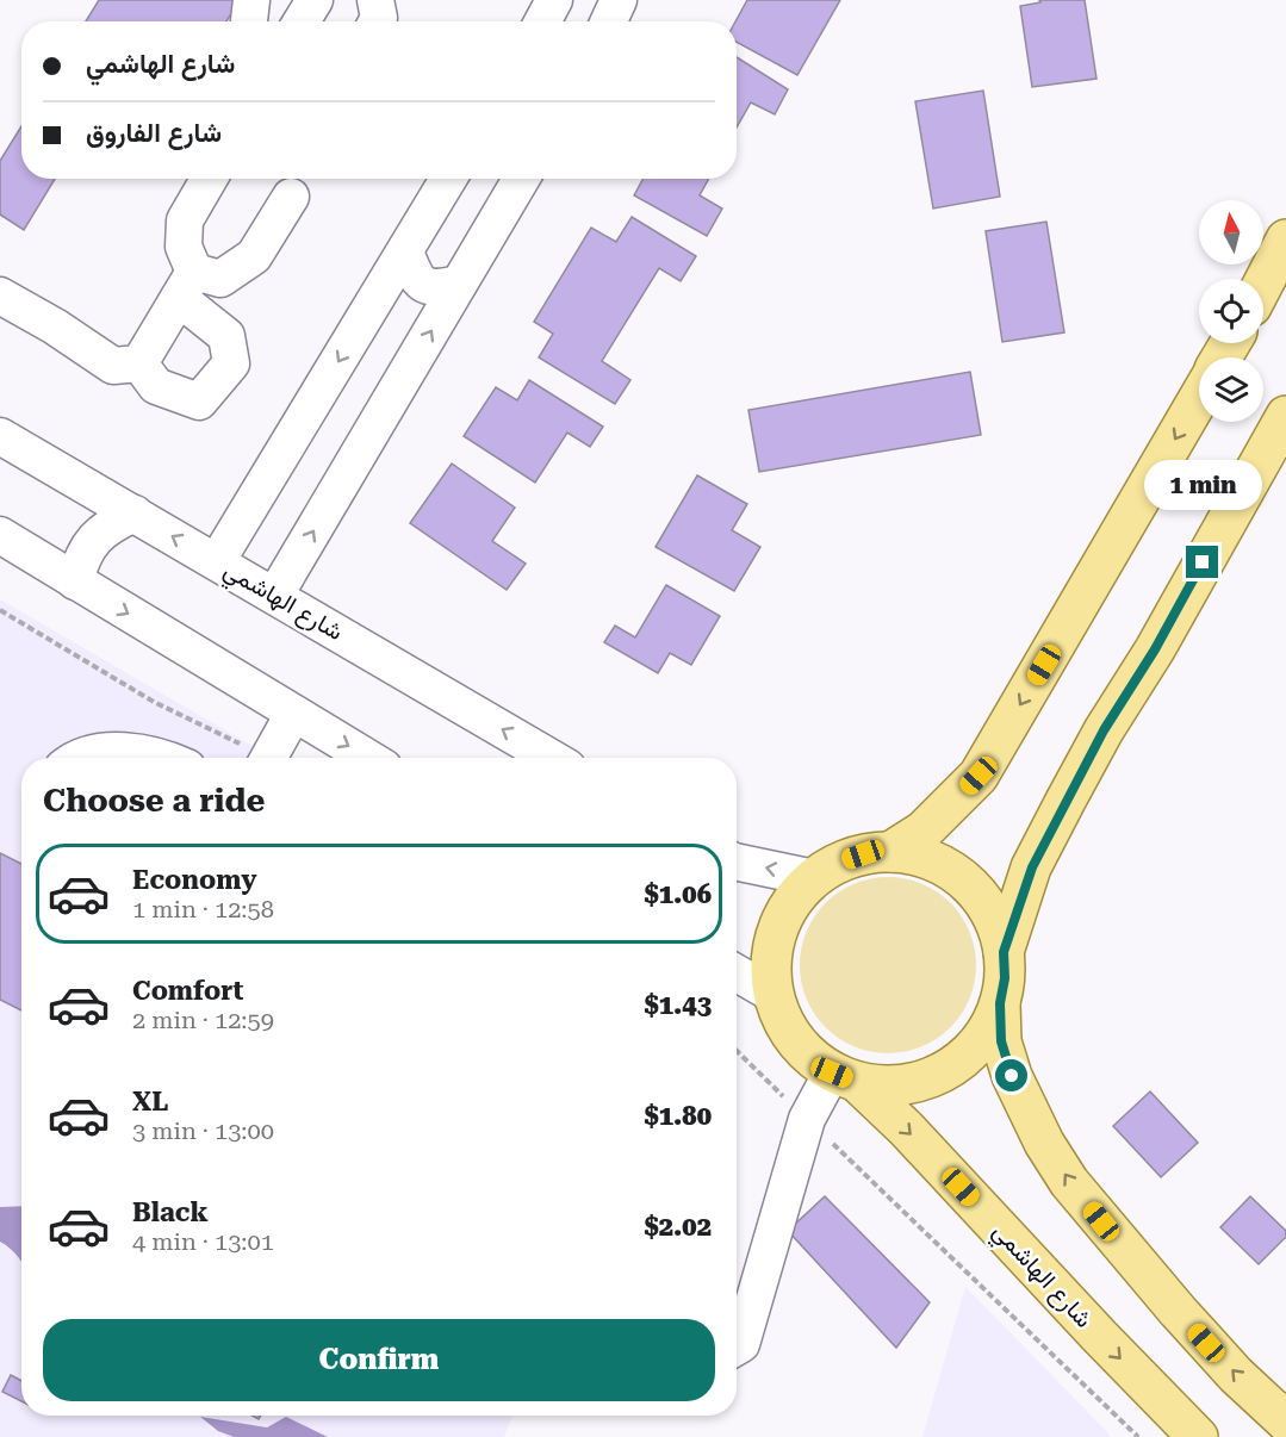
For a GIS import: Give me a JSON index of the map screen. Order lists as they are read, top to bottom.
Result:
{
  "streets": {
    "main road": ["شارع الهاشمي"]
  },
  "north": "top",
  "page": {
    "banner": ["شارع الهاشمي", "شارع الفاروق"],
    "bubble": "1 min",
    "heading": "Choose a ride",
    "list": [
      {
        "name": "Economy",
        "note": "1 min · 12:58",
        "value": "$1.06"
      },
      {
        "name": "Comfort",
        "note": "2 min · 12:59",
        "value": "$1.43"
      },
      {
        "name": "XL",
        "note": "3 min · 13:00",
        "value": "$1.80"
      },
      {
        "name": "Black",
        "note": "4 min · 13:01",
        "value": "$2.02"
      }
    ],
    "buttons": "Confirm"
  }
}
